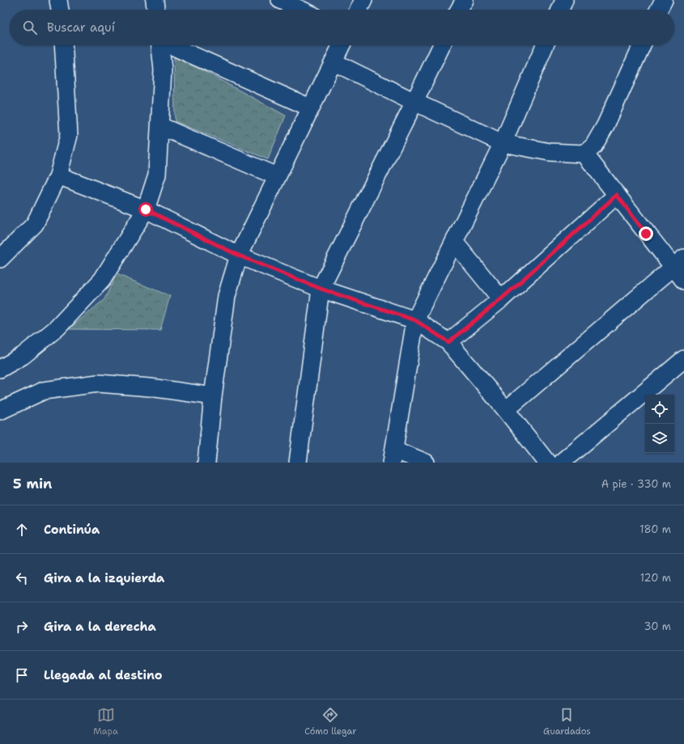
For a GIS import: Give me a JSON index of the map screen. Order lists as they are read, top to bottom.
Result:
{
  "page": {
    "search": "Buscar aquí",
    "heading": ["5 min", "A pie · 330 m"],
    "list": [
      ["Continúa", "180 m"],
      ["Gira a la izquierda", "120 m"],
      ["Gira a la derecha", "30 m"],
      "Llegada al destino"
    ],
    "nav": ["Mapa", "Cómo llegar", "Guardados"]
  }
}
